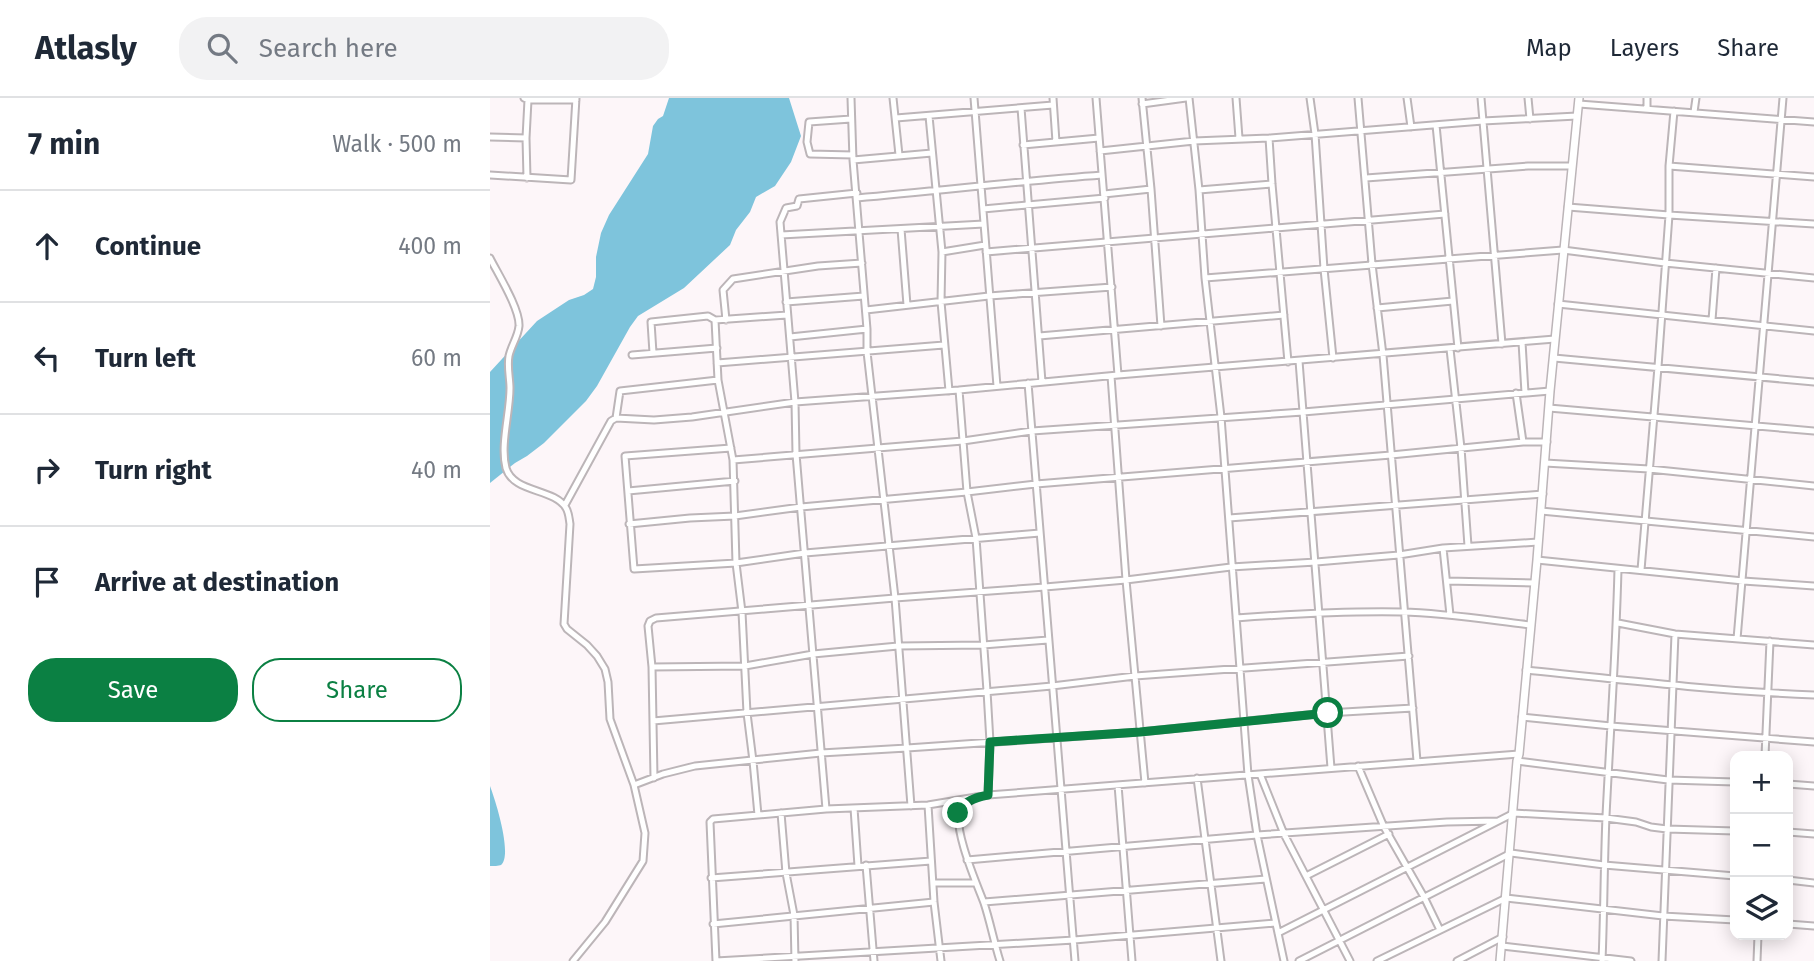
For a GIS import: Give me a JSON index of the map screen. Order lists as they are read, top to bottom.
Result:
{
  "page": {
    "header": "Atlasly",
    "search": "Search here",
    "nav": ["Map", "Layers", "Share"],
    "heading": ["7 min", "Walk · 500 m"],
    "list": [
      ["Continue", "400 m"],
      ["Turn left", "60 m"],
      ["Turn right", "40 m"],
      "Arrive at destination"
    ],
    "buttons": ["Save", "Share"],
    "map_buttons": ["+", "−"]
  }
}
